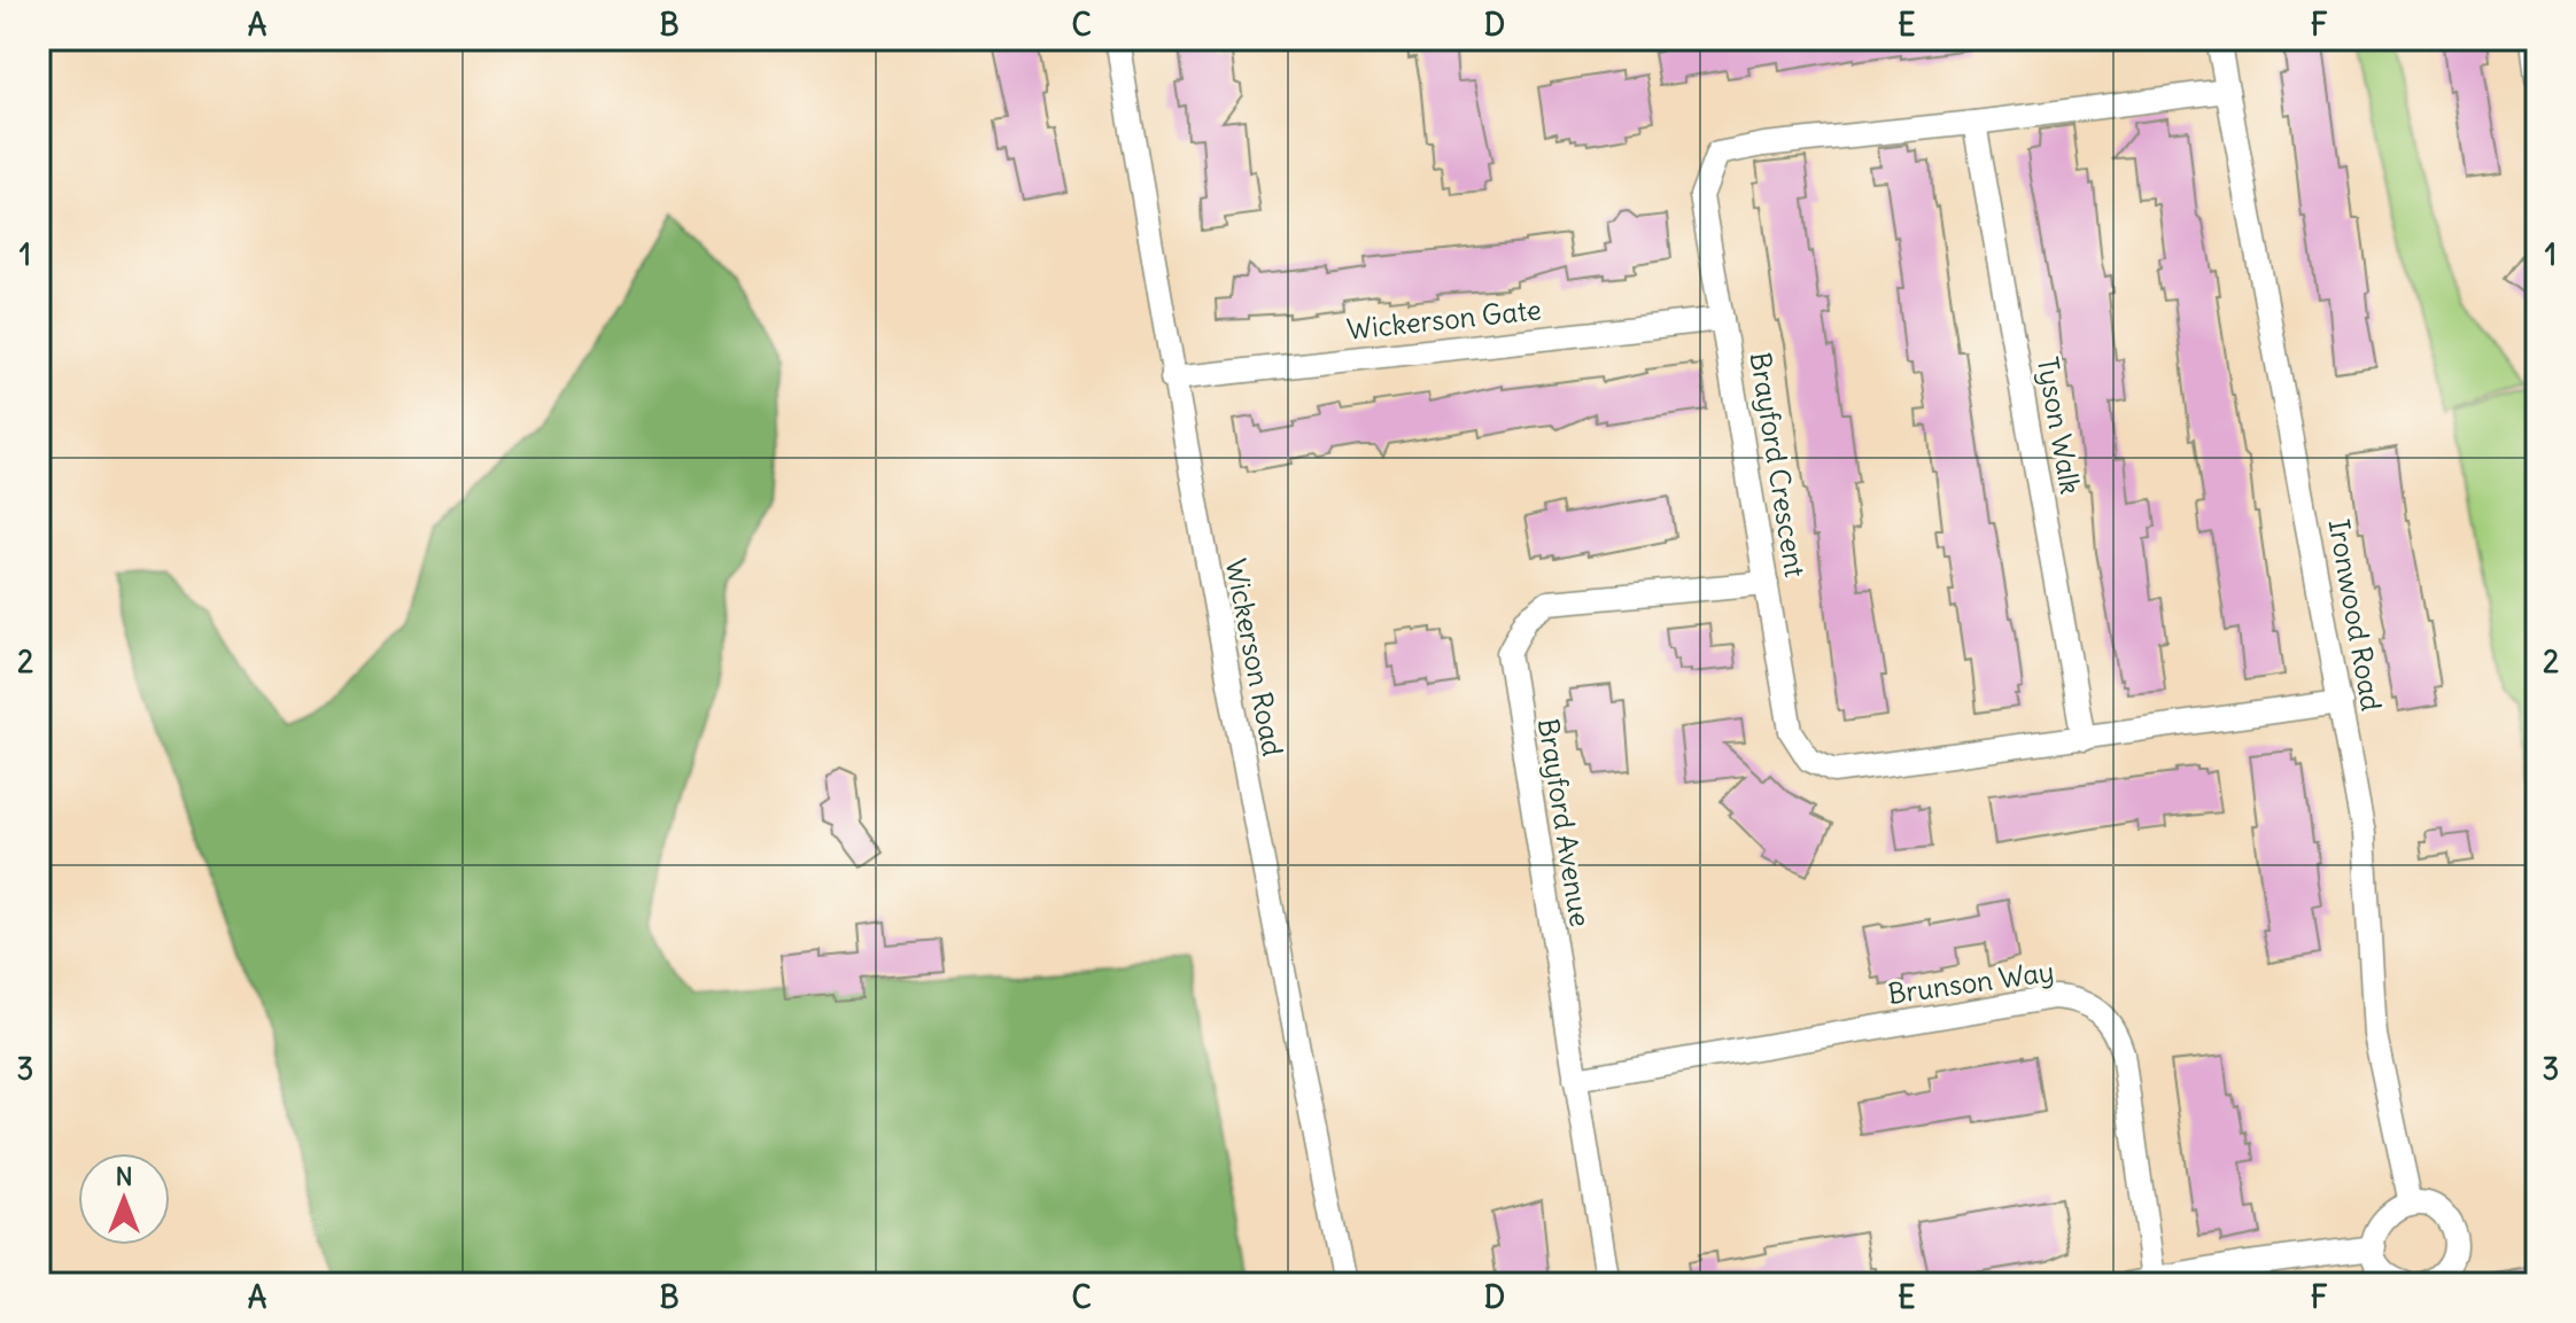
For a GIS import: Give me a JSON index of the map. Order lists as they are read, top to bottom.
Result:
{
  "streets": {
    "street": [
      "Wickerson Gate",
      "Tyson Walk",
      "Brayford Crescent",
      "Ironwood Road",
      "Wickerson Road",
      "Brayford Avenue",
      "Brunson Way"
    ]
  },
  "crossings": [
    ["Wickerson Gate", "Brayford Crescent"],
    ["Wickerson Gate", "Wickerson Road"],
    ["Tyson Walk", "Brayford Crescent"],
    ["Brayford Crescent", "Ironwood Road"],
    ["Brayford Crescent", "Brayford Avenue"],
    ["Brayford Avenue", "Brunson Way"]
  ],
  "north": "top",
  "grid": {
    "columns": [
      "A",
      "B",
      "C",
      "D",
      "E",
      "F"
    ],
    "rows": ["1", "2", "3"]
  }
}
